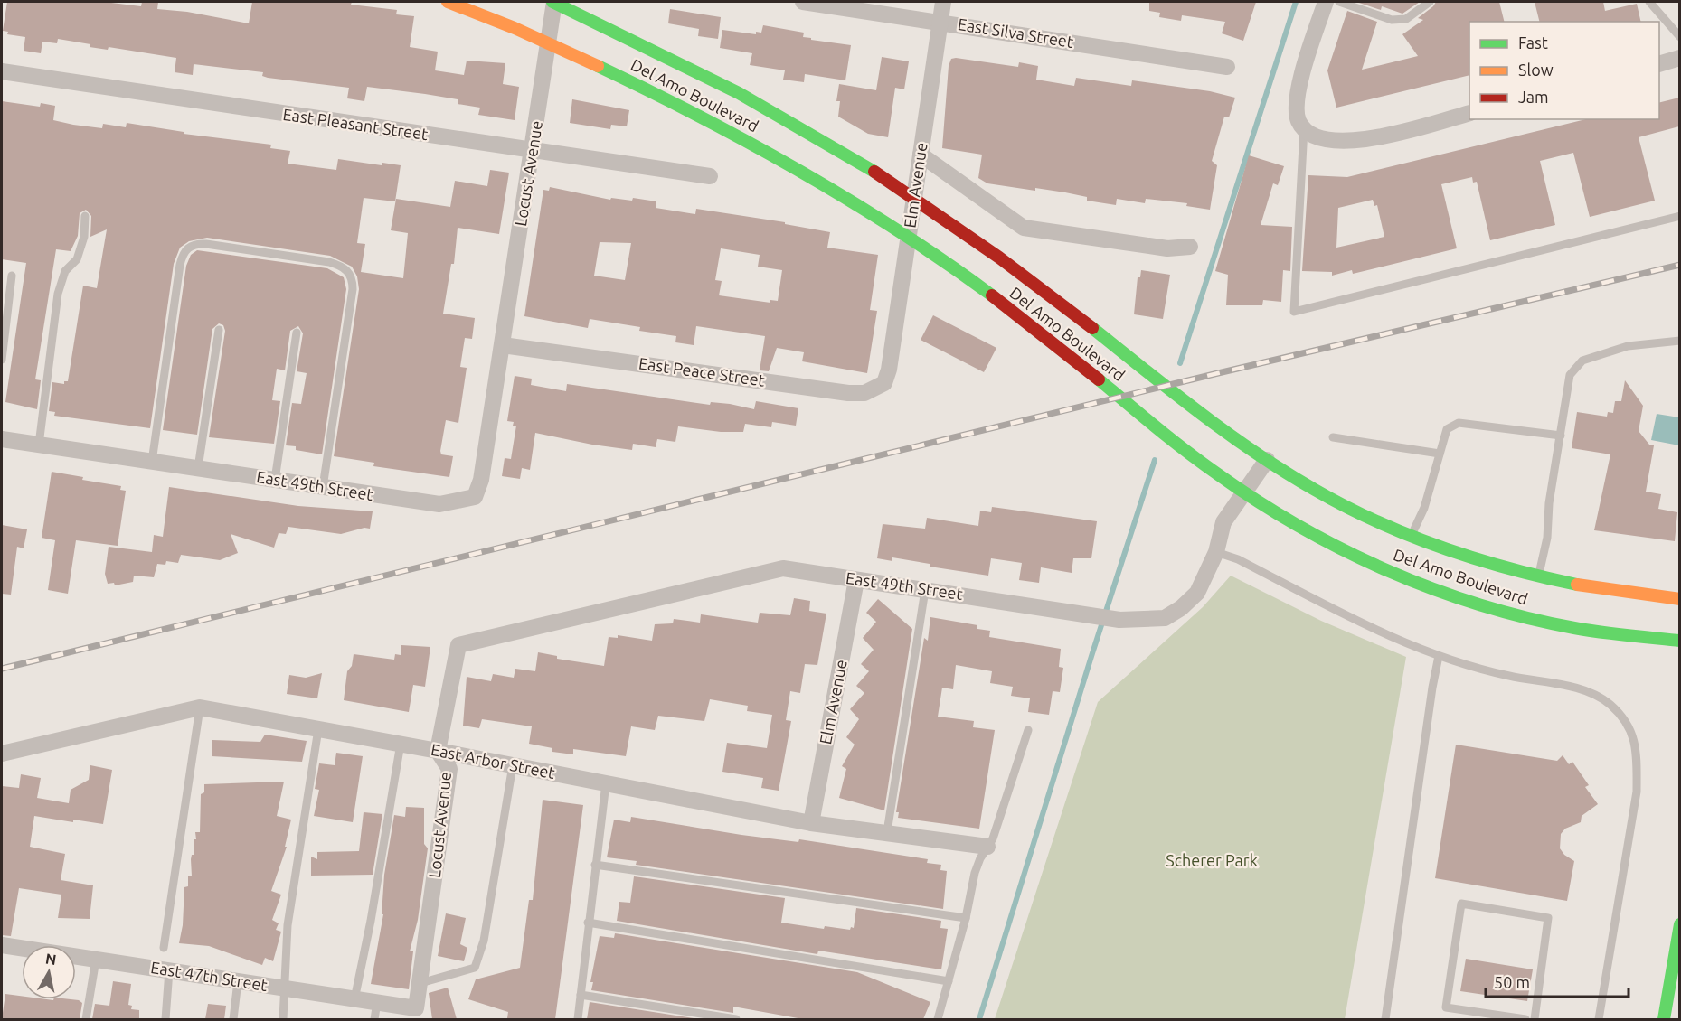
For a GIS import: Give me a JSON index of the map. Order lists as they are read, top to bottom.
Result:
{
  "streets": {
    "main road": ["Del Amo Boulevard"],
    "street": [
      "East Silva Street",
      "East Pleasant Street",
      "Locust Avenue",
      "Elm Avenue",
      "East Peace Street",
      "East 49th Street",
      "East Arbor Street",
      "East 47th Street"
    ]
  },
  "crossings": [
    ["East Silva Street", "Elm Avenue"],
    ["Del Amo Boulevard", "Locust Avenue"],
    ["Del Amo Boulevard", "Elm Avenue"],
    ["Del Amo Boulevard", "East 49th Street"],
    ["East Pleasant Street", "Locust Avenue"],
    ["Locust Avenue", "East Peace Street"],
    ["Locust Avenue", "East 49th Street"],
    ["Locust Avenue", "East Arbor Street"],
    ["Locust Avenue", "East 47th Street"],
    ["Elm Avenue", "East Peace Street"],
    ["Elm Avenue", "East 49th Street"],
    ["Elm Avenue", "East Arbor Street"],
    ["East Peace Street", "East 49th Street"]
  ],
  "parks": ["Scherer Park"],
  "legend": ["Fast", "Slow", "Jam"],
  "scale_bar": "50 m",
  "north": "top"
}
